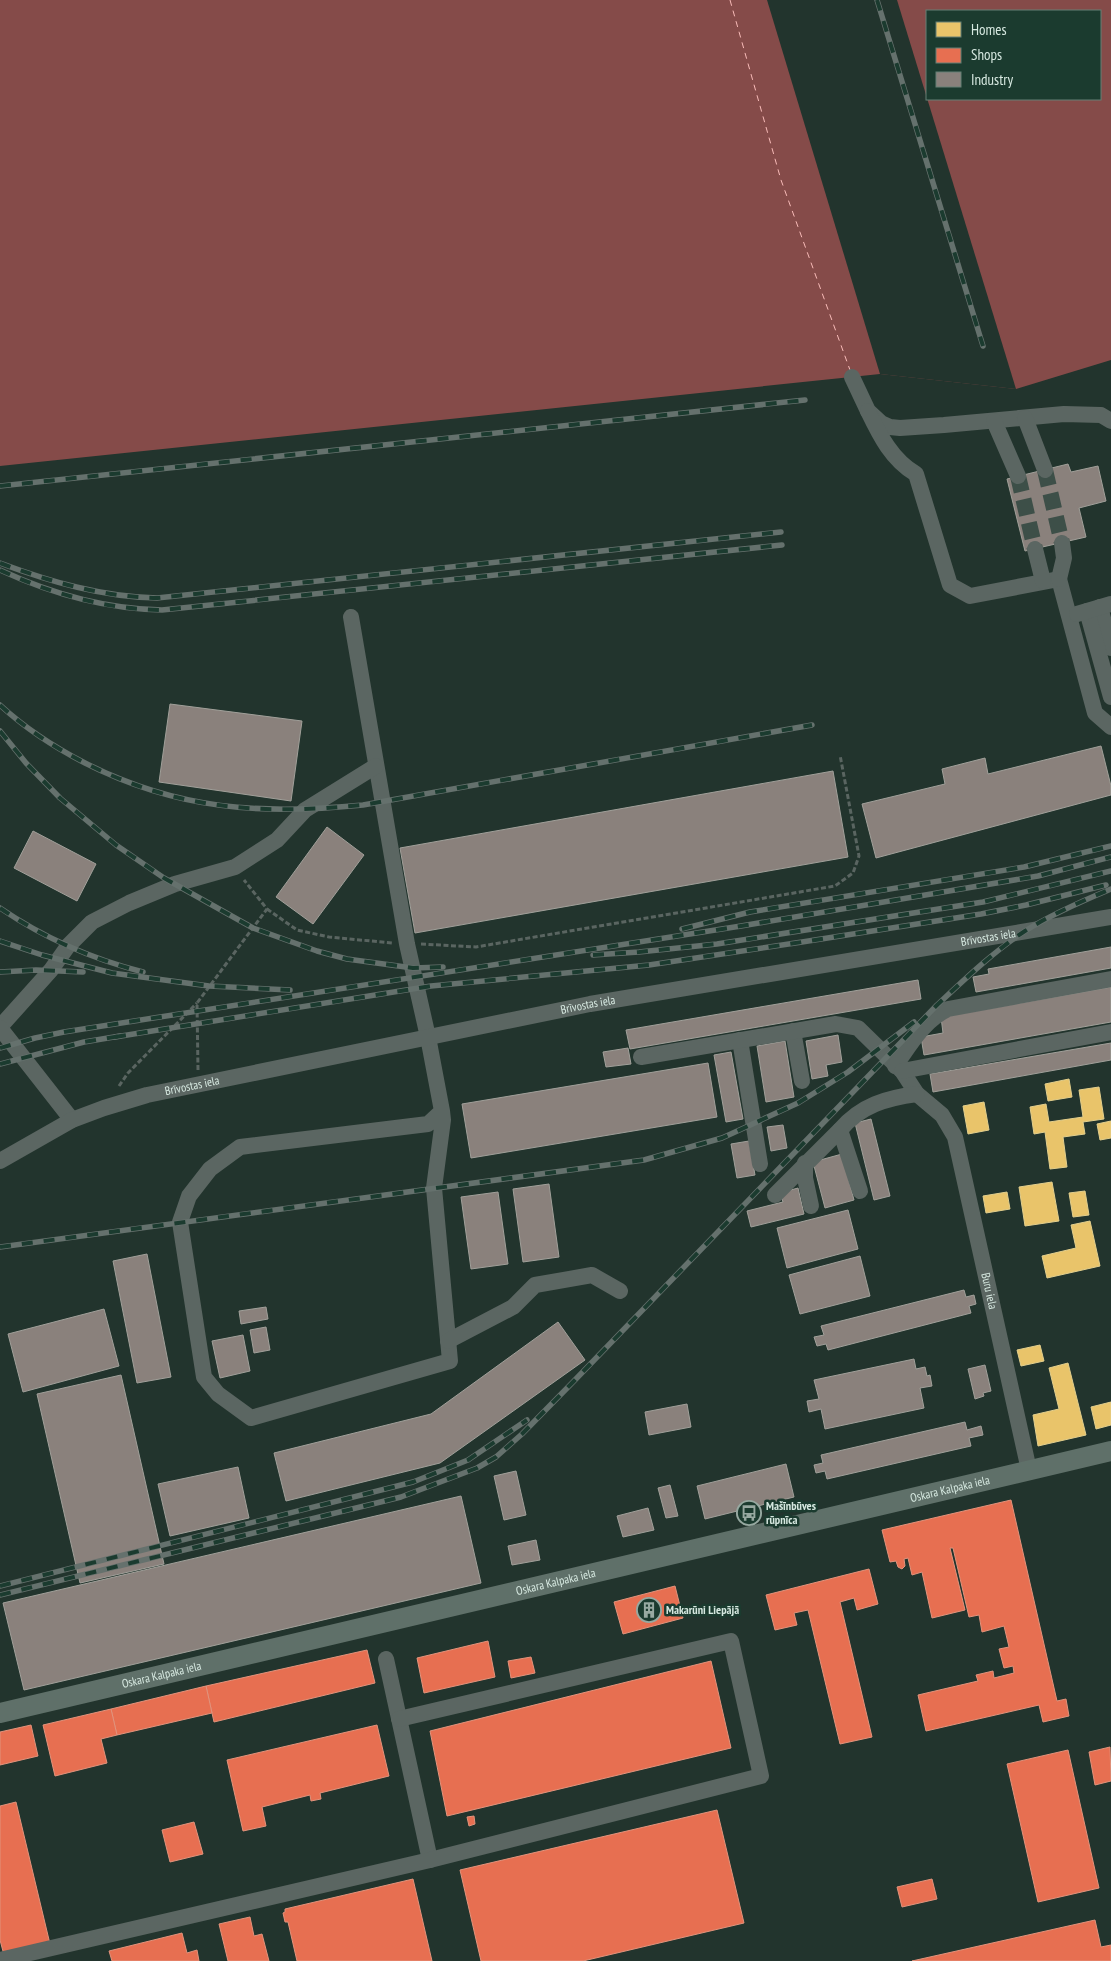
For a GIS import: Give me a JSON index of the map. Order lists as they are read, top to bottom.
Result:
{
  "streets": {
    "main road": ["Oskara Kalpaka iela"],
    "street": ["Brīvostas iela", "Buru iela"]
  },
  "crossings": [
    ["Buru iela", "Oskara Kalpaka iela"]
  ],
  "places": {
    "bus stop": ["Mašīnbūves rūpnīca"],
    "building": ["Makarūni Liepājā"]
  },
  "legend": ["Homes", "Shops", "Industry"]
}
